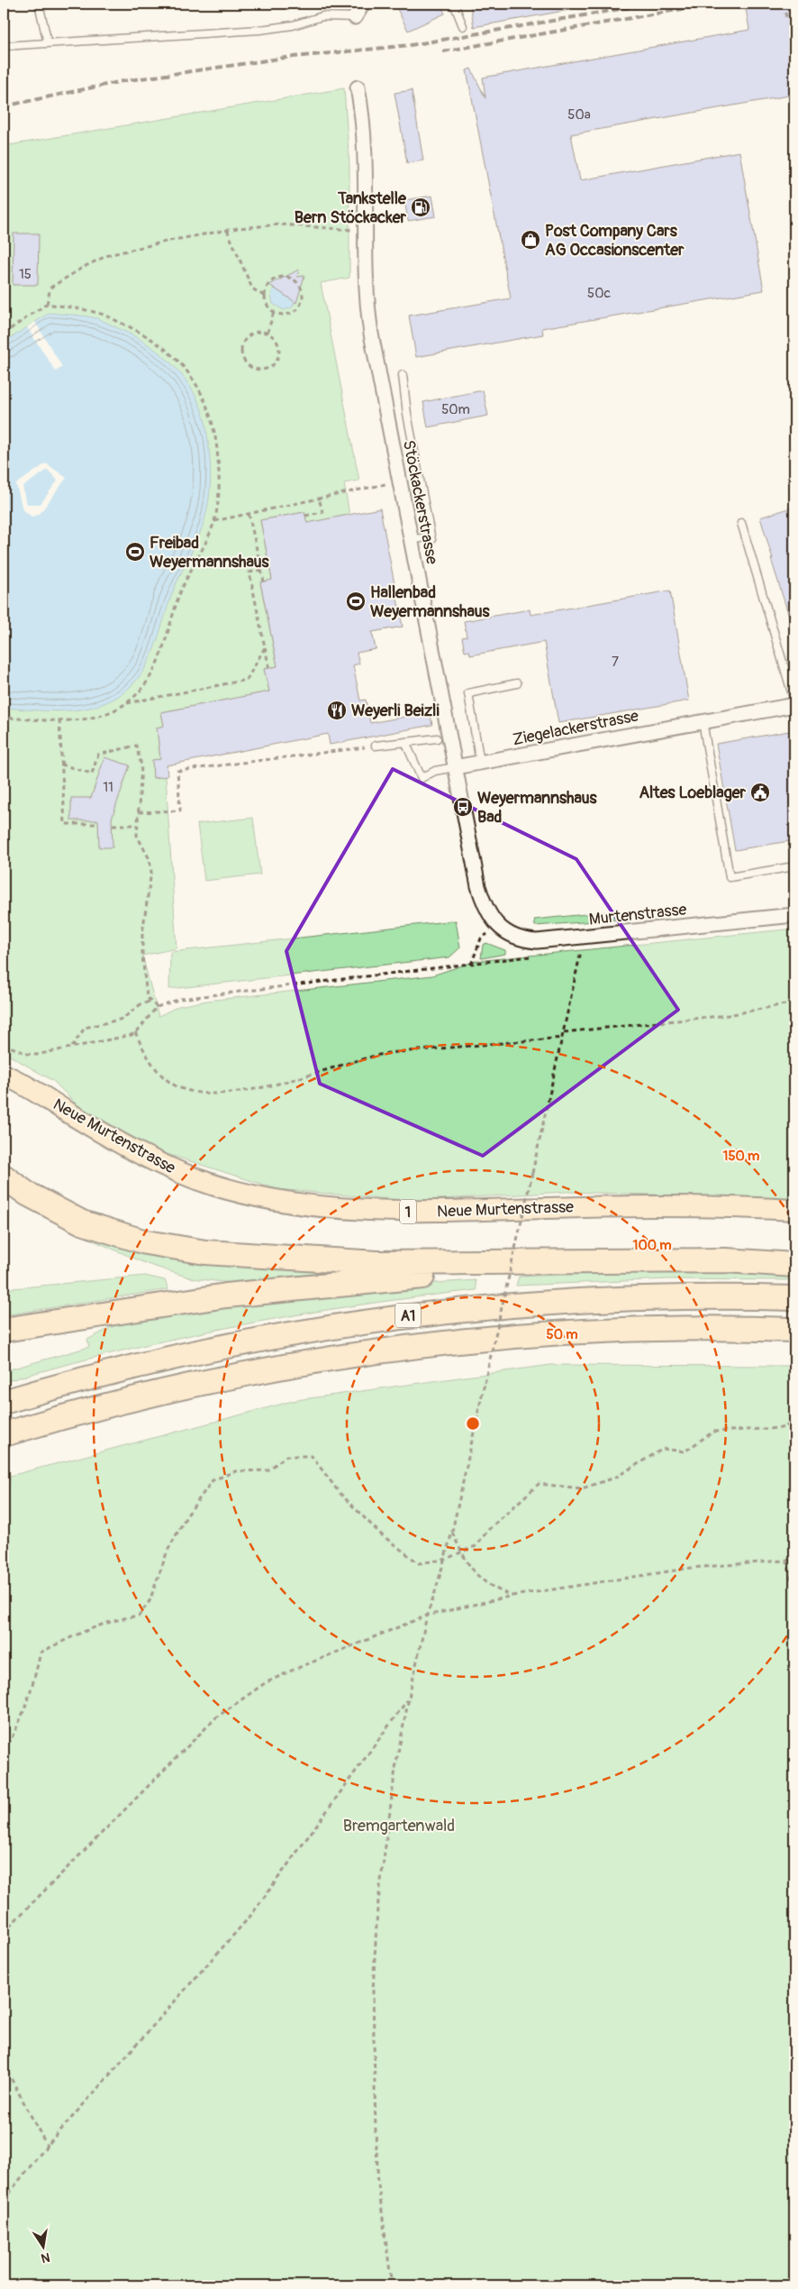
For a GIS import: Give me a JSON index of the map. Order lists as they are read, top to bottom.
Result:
{
  "streets": {
    "highway": ["A1"],
    "main road": ["Neue Murtenstrasse", "1"],
    "street": ["Stöckackerstrasse", "Ziegelackerstrasse", "Murtenstrasse"]
  },
  "crossings": [
    ["Stöckackerstrasse", "Ziegelackerstrasse"],
    ["Stöckackerstrasse", "Murtenstrasse"]
  ],
  "parks": ["Bremgartenwald"],
  "places": {
    "fuel station": ["Tankstelle Bern Stöckacker"],
    "shop": ["Post Company Cars AG Occasionscenter"],
    "sports": ["Freibad Weyermannshaus", "Hallenbad Weyermannshaus"],
    "restaurant": ["Weyerli Beizli"],
    "public building": ["Altes Loeblager"],
    "bus stop": ["Weyermannshaus Bad"]
  },
  "house_numbers": [
    "50a",
    "15",
    "50c",
    "50m",
    "7",
    "11"
  ],
  "north": "bottom",
  "rings": ["150 m", "100 m", "50 m"]
}
